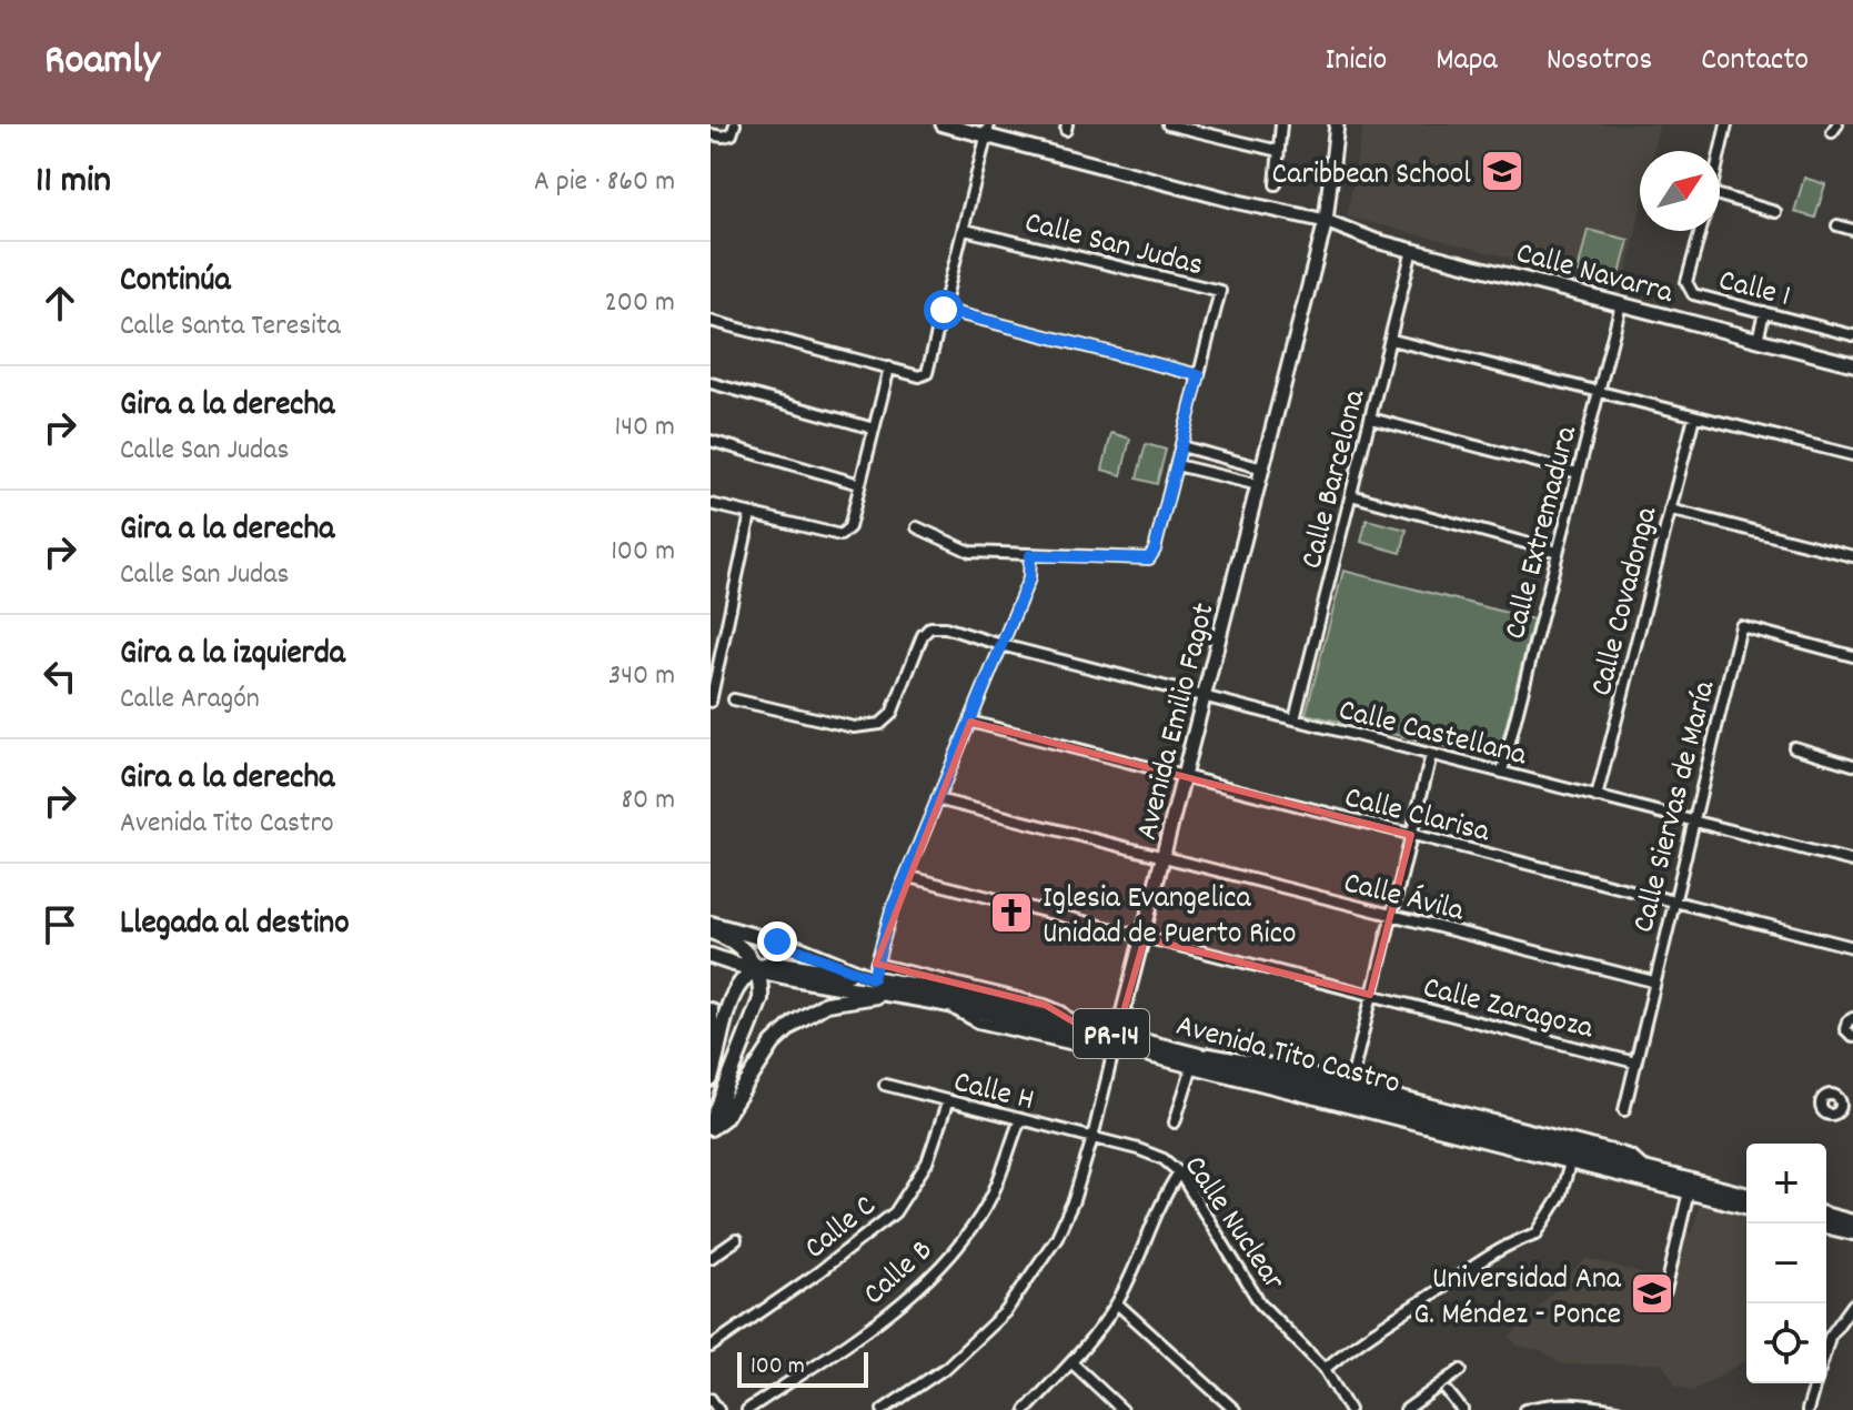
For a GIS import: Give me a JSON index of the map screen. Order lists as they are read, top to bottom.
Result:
{
  "streets": {
    "main road": ["PR-14", "Avenida Tito Castro"],
    "street": [
      "Calle San Judas",
      "Calle Navarra",
      "Calle 1",
      "Calle Barcelona",
      "Calle Extremadura",
      "Calle Covadonga",
      "Avenida Emilio Fagot",
      "Calle Castellana",
      "Calle Siervas de María",
      "Calle Clarisa",
      "Calle Ávila",
      "Calle Zaragoza",
      "Calle H",
      "Calle Nuclear",
      "Calle C",
      "Calle B"
    ]
  },
  "crossings": [
    ["Calle Navarra", "Calle Barcelona"],
    ["Calle Navarra", "Calle Extremadura"],
    ["Calle Navarra", "Avenida Emilio Fagot"],
    ["Calle Barcelona", "Calle Castellana"],
    ["Calle Extremadura", "Calle Castellana"],
    ["Calle Covadonga", "Calle Castellana"],
    ["Avenida Emilio Fagot", "Calle Castellana"],
    ["Avenida Emilio Fagot", "Calle Clarisa"],
    ["Avenida Emilio Fagot", "Calle Ávila"],
    ["Avenida Emilio Fagot", "Calle Zaragoza"],
    ["Avenida Emilio Fagot", "Avenida Tito Castro"],
    ["Avenida Emilio Fagot", "Calle H"],
    ["Avenida Emilio Fagot", "Calle Nuclear"],
    ["Calle Castellana", "Calle Siervas de María"],
    ["Calle Siervas de María", "Calle Clarisa"],
    ["Calle Siervas de María", "Calle Ávila"],
    ["Calle Siervas de María", "Calle Zaragoza"],
    ["Calle H", "Calle Nuclear"],
    ["Calle H", "Calle C"],
    ["Calle H", "Calle B"]
  ],
  "places": {
    "school or university": ["Caribbean School", "Universidad Ana G. Méndez - Ponce"],
    "church": ["Iglesia Evangelica Unidad de Puerto Rico"]
  },
  "scale_bar": "100 m",
  "north": "top right",
  "page": {
    "header": "Roamly",
    "nav": [
      "Inicio",
      "Mapa",
      "Nosotros",
      "Contacto"
    ],
    "heading": ["11 min", "A pie · 860 m"],
    "list": [
      ["Continúa", "Calle Santa Teresita", "200 m"],
      ["Gira a la derecha", "Calle San Judas", "140 m"],
      ["Gira a la derecha", "Calle San Judas", "100 m"],
      ["Gira a la izquierda", "Calle Aragón", "340 m"],
      ["Gira a la derecha", "Avenida Tito Castro", "80 m"],
      "Llegada al destino"
    ],
    "map_buttons": ["+", "−"],
    "scale": "100 m"
  }
}
